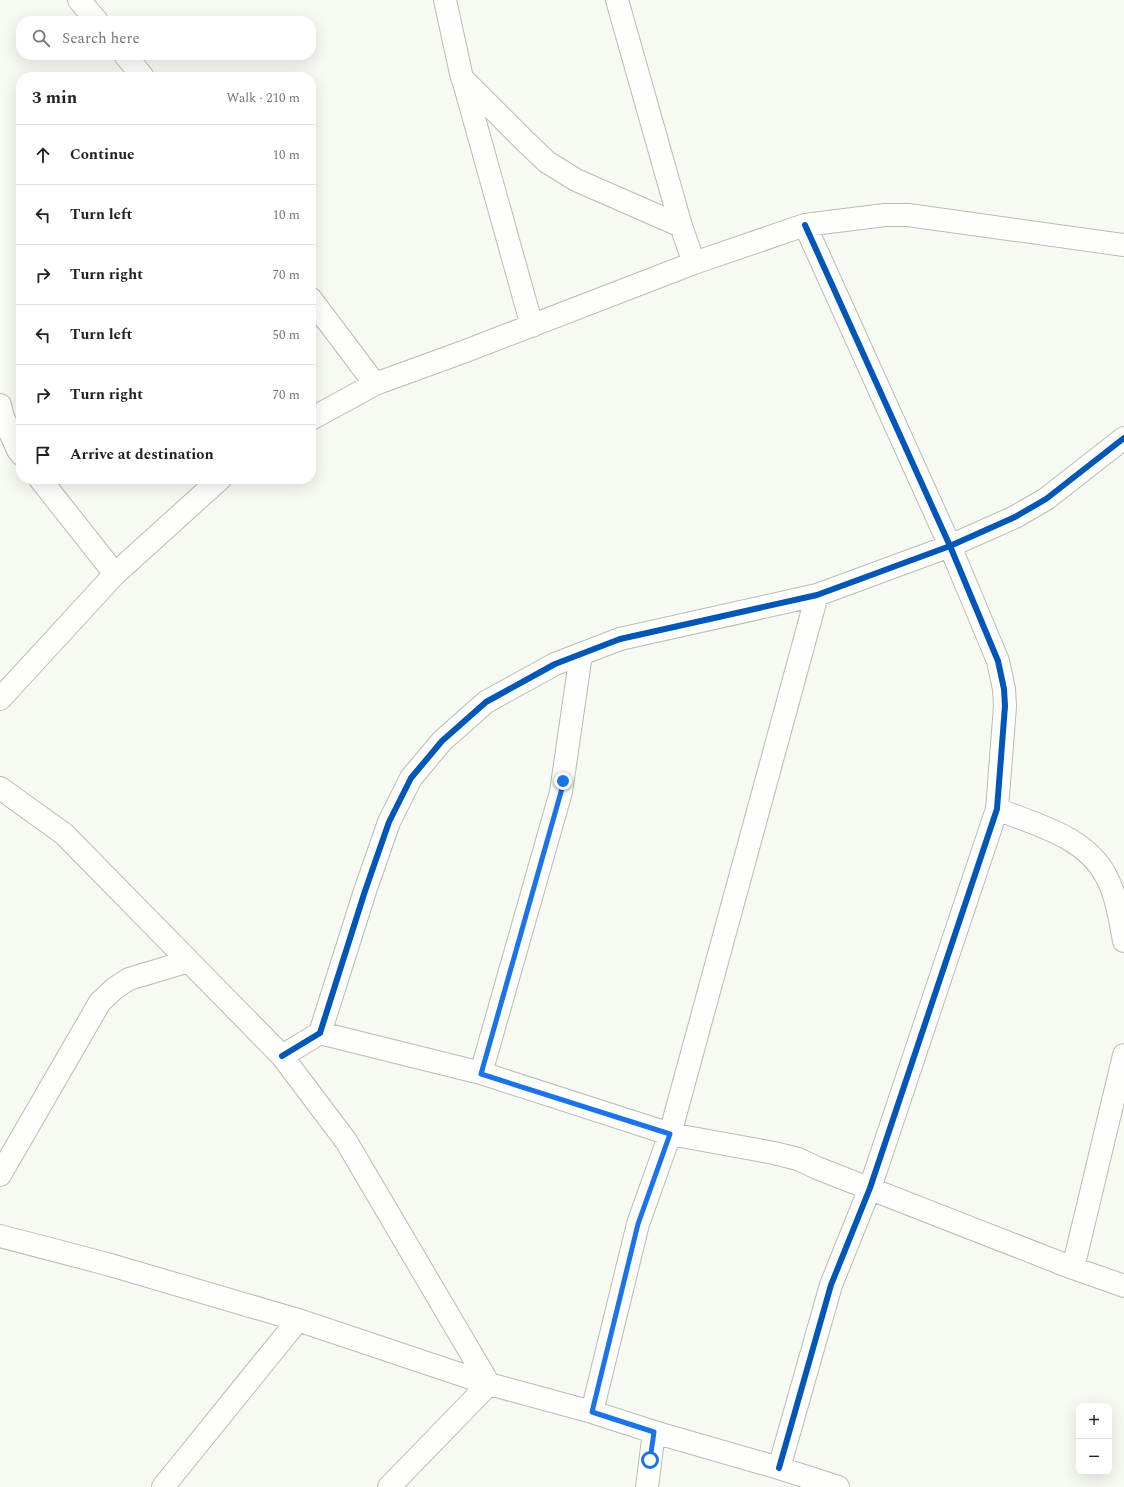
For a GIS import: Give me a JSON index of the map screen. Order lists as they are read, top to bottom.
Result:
{
  "page": {
    "search": "Search here",
    "heading": ["3 min", "Walk · 210 m"],
    "list": [
      ["Continue", "10 m"],
      ["Turn left", "10 m"],
      ["Turn right", "70 m"],
      ["Turn left", "50 m"],
      ["Turn right", "70 m"],
      "Arrive at destination"
    ],
    "map_buttons": ["+", "−"]
  }
}
